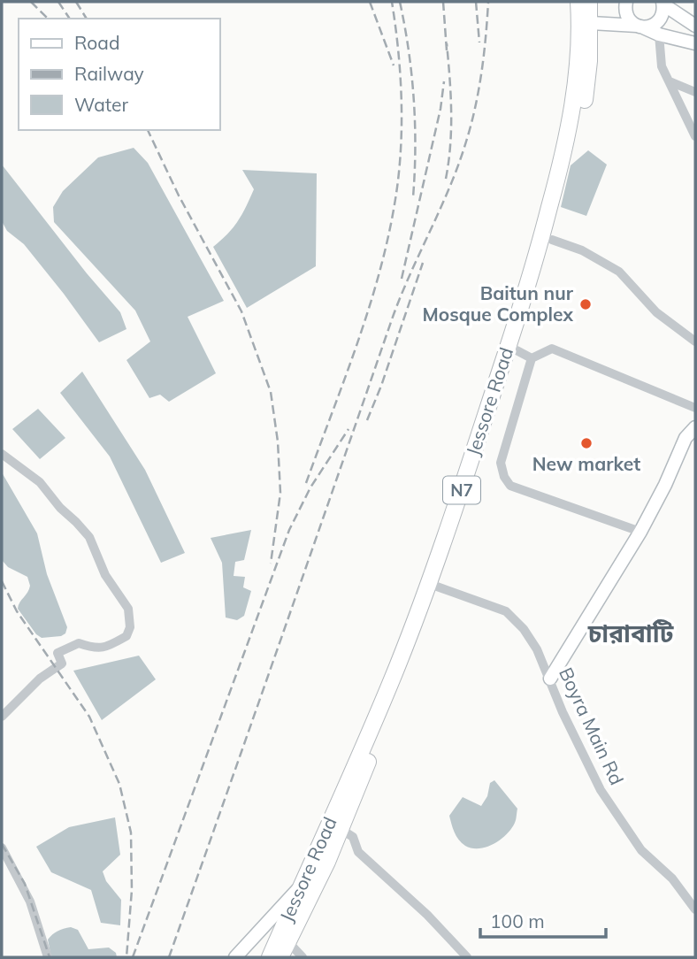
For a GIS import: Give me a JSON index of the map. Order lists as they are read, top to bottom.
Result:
{
  "streets": {
    "highway": ["Jessore Road", "N7"],
    "street": ["Boyra Main Rd"]
  },
  "crossings": [
    ["Jessore Road", "Boyra Main Rd"]
  ],
  "districts": ["চারাবাটি"],
  "places": ["Baitun nur Mosque Complex", "New market"],
  "legend": ["Road", "Railway", "Water"],
  "scale_bar": "100 m"
}
